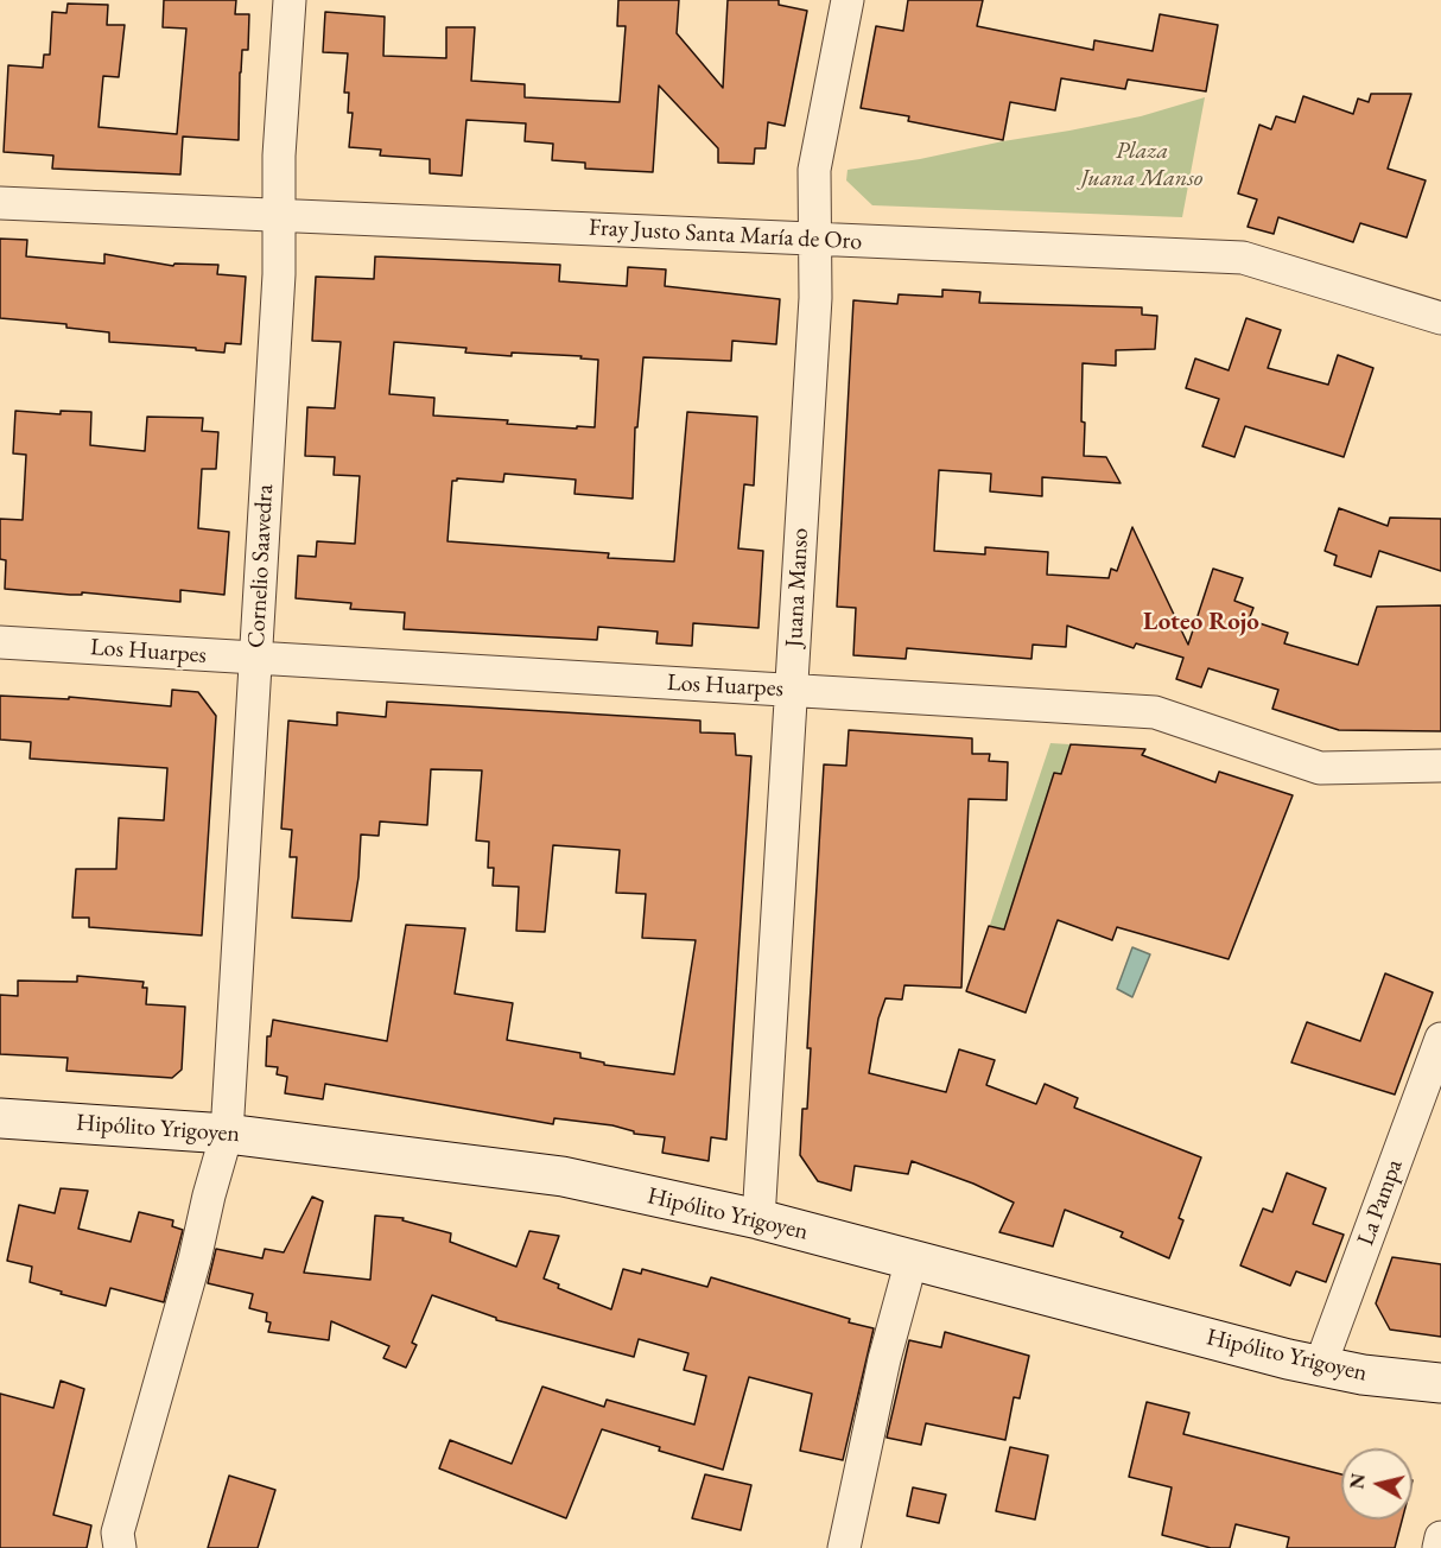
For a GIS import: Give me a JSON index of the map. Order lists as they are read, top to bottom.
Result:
{
  "streets": {
    "main road": ["Hipólito Yrigoyen"],
    "street": [
      "Fray Justo Santa María de Oro",
      "Cornelio Saavedra",
      "Juana Manso",
      "Los Huarpes",
      "La Pampa"
    ]
  },
  "crossings": [
    ["Fray Justo Santa María de Oro", "Cornelio Saavedra"],
    ["Fray Justo Santa María de Oro", "Juana Manso"],
    ["Cornelio Saavedra", "Los Huarpes"],
    ["Cornelio Saavedra", "Hipólito Yrigoyen"],
    ["Juana Manso", "Los Huarpes"],
    ["Juana Manso", "Hipólito Yrigoyen"],
    ["Hipólito Yrigoyen", "La Pampa"]
  ],
  "districts": ["Loteo Rojo"],
  "parks": ["Plaza Juana Manso"],
  "north": "left"
}
